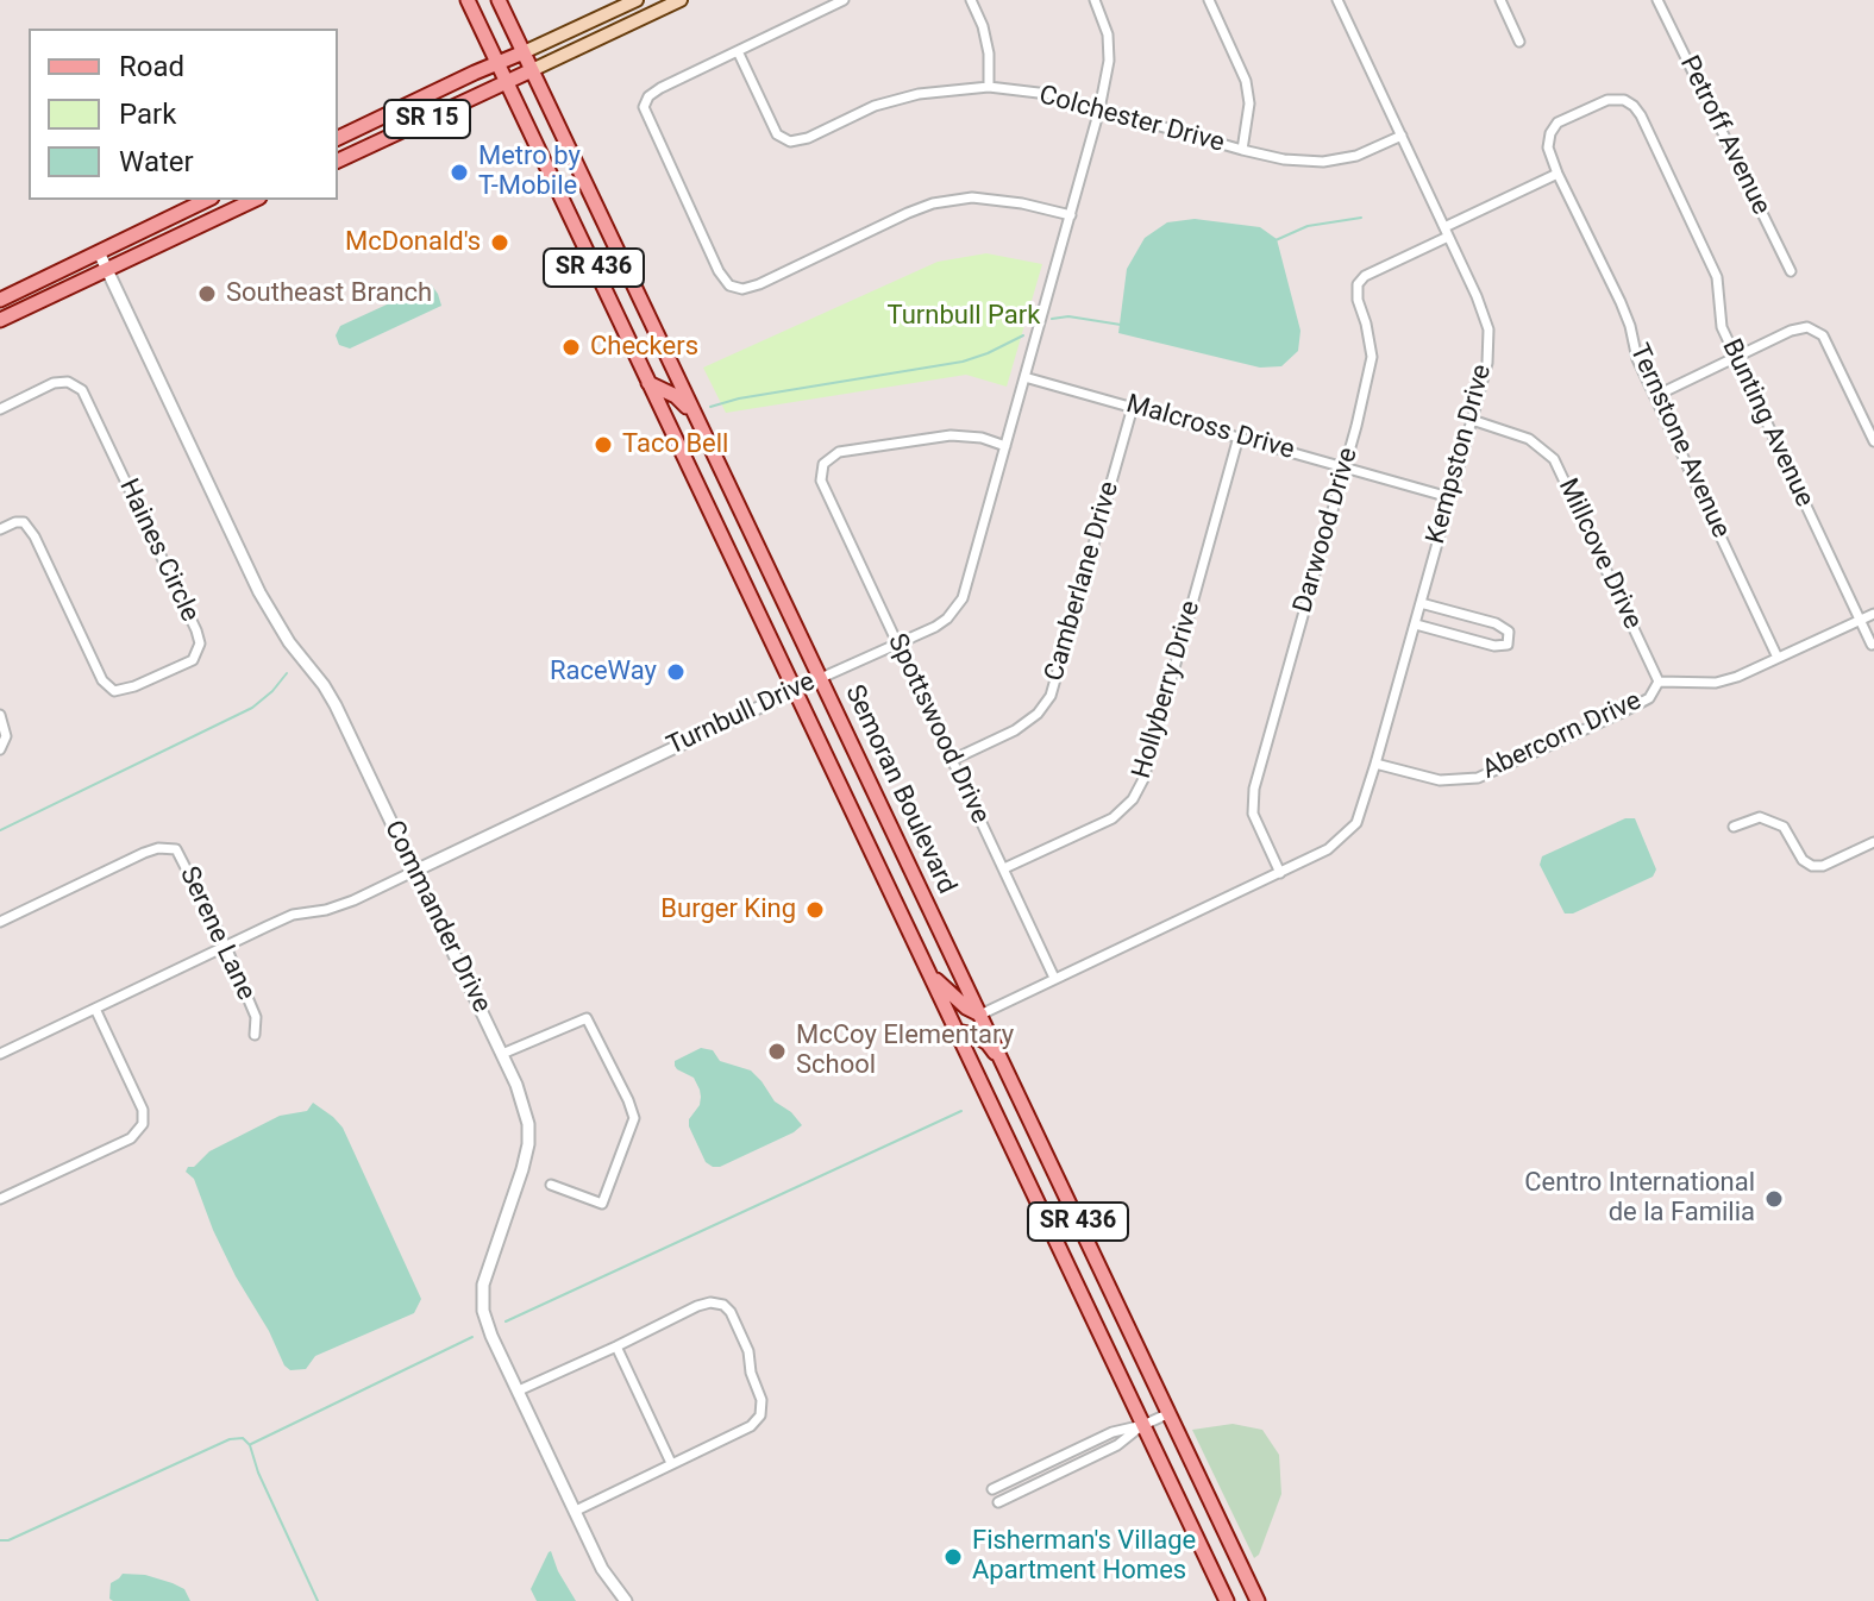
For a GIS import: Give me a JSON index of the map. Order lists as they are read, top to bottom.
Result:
{
  "streets": {
    "main road": ["SR 15", "SR 436", "Semoran Boulevard"],
    "street": [
      "Colchester Drive",
      "Petroff Avenue",
      "Bunting Avenue",
      "Malcross Drive",
      "Ternstone Avenue",
      "Kempston Drive",
      "Darwood Drive",
      "Haines Circle",
      "Millcove Drive",
      "Camberlane Drive",
      "Hollyberry Drive",
      "Turnbull Drive",
      "Spottswood Drive",
      "Abercorn Drive",
      "Commander Drive",
      "Serene Lane"
    ]
  },
  "crossings": [
    ["SR 15", "Semoran Boulevard"],
    ["Colchester Drive", "Kempston Drive"],
    ["Colchester Drive", "Turnbull Drive"],
    ["Bunting Avenue", "Ternstone Avenue"],
    ["Bunting Avenue", "Darwood Drive"],
    ["Bunting Avenue", "Abercorn Drive"],
    ["Malcross Drive", "Kempston Drive"],
    ["Malcross Drive", "Darwood Drive"],
    ["Malcross Drive", "Camberlane Drive"],
    ["Malcross Drive", "Hollyberry Drive"],
    ["Malcross Drive", "Turnbull Drive"],
    ["Ternstone Avenue", "Darwood Drive"],
    ["Ternstone Avenue", "Abercorn Drive"],
    ["Kempston Drive", "Darwood Drive"],
    ["Kempston Drive", "Millcove Drive"],
    ["Kempston Drive", "Abercorn Drive"],
    ["Millcove Drive", "Abercorn Drive"],
    ["Camberlane Drive", "Spottswood Drive"],
    ["Hollyberry Drive", "Spottswood Drive"],
    ["Turnbull Drive", "Spottswood Drive"],
    ["Turnbull Drive", "Semoran Boulevard"],
    ["Turnbull Drive", "Commander Drive"],
    ["Turnbull Drive", "Serene Lane"]
  ],
  "parks": ["Turnbull Park"],
  "places": [
    "Metro by T-Mobile",
    "McDonald's",
    "Southeast Branch",
    "Checkers",
    "Taco Bell",
    "RaceWay",
    "Burger King",
    "McCoy Elementary School",
    "Centro International de la Familia",
    "Fisherman's Village Apartment Homes"
  ],
  "legend": ["Road", "Park", "Water"]
}
